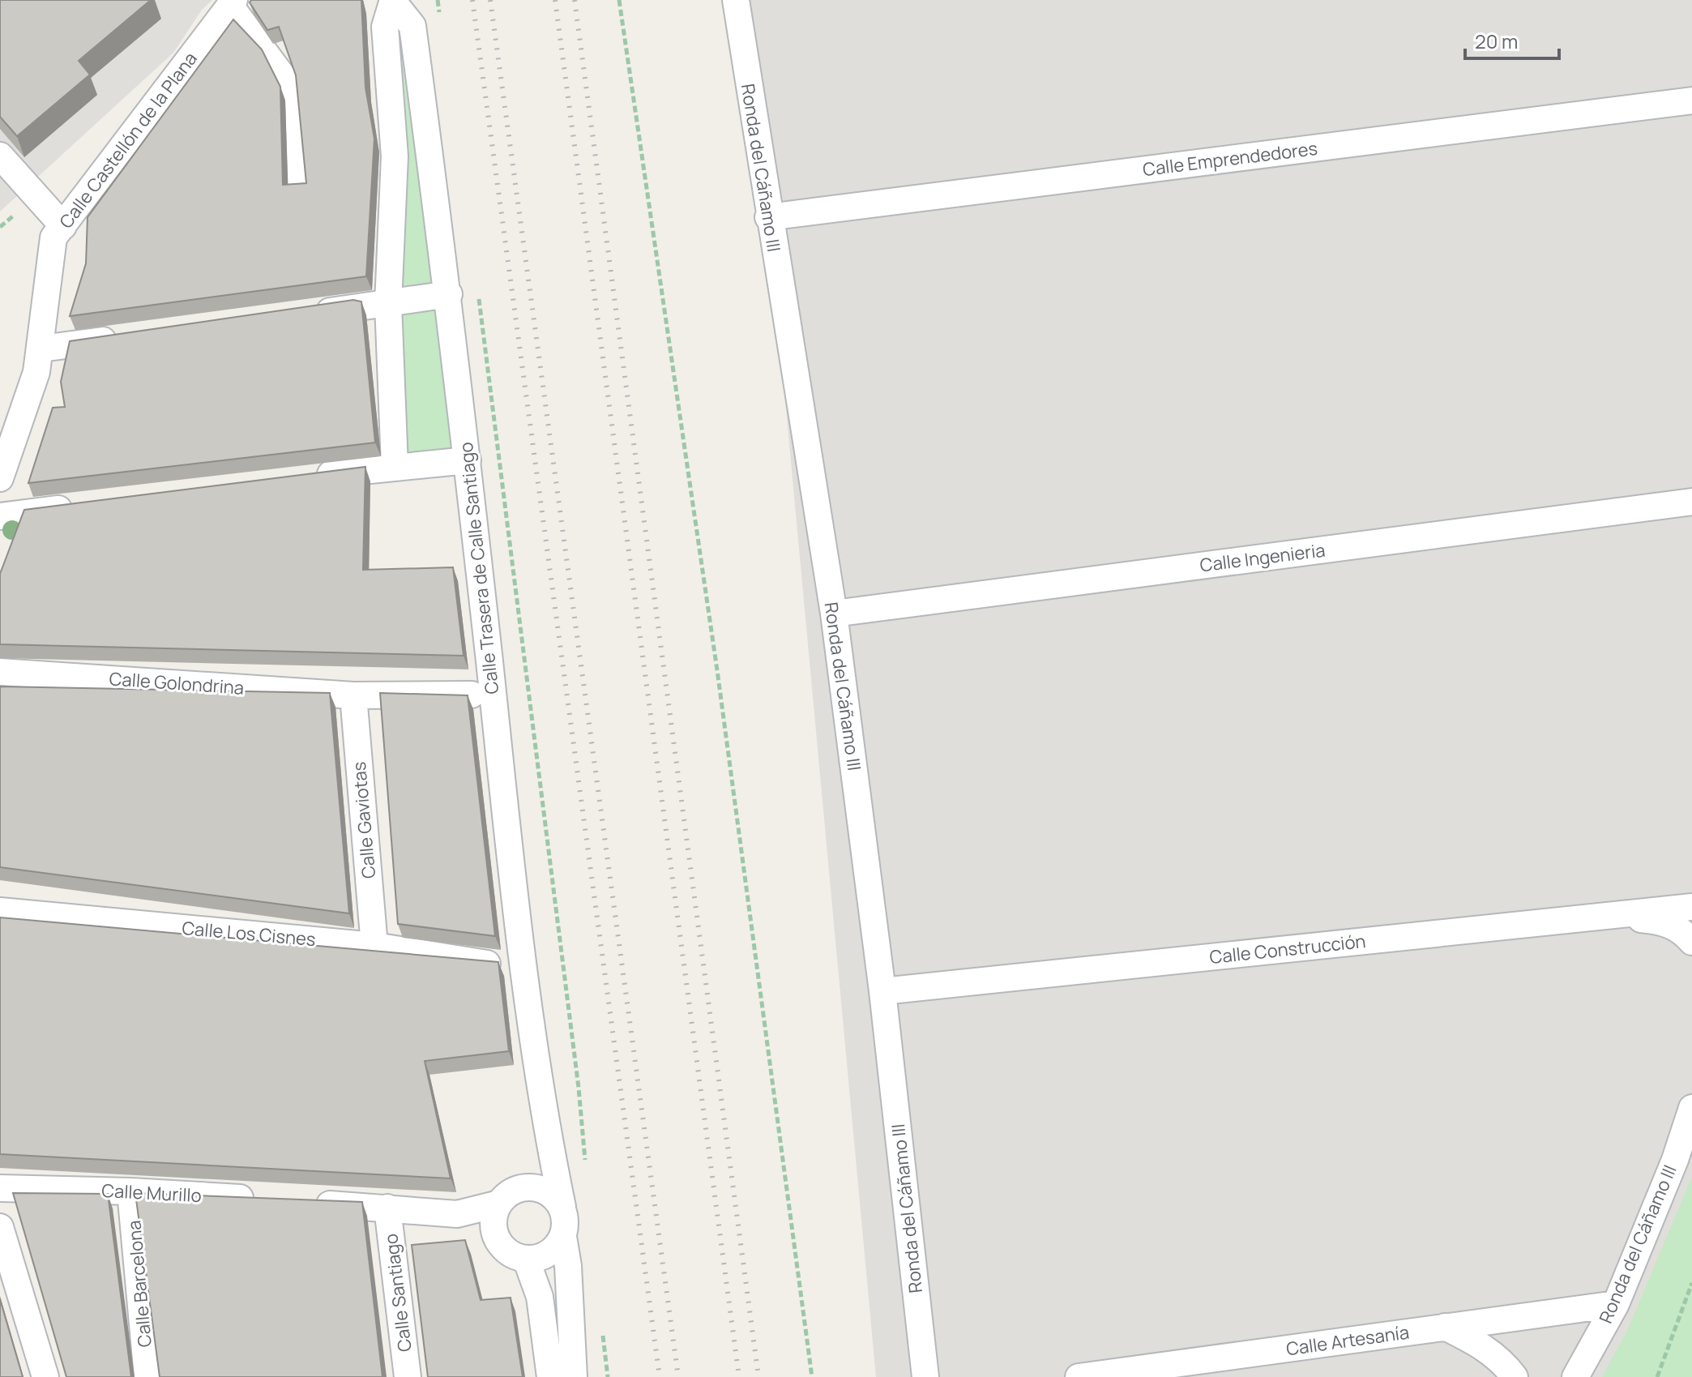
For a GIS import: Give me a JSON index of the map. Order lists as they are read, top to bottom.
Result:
{
  "streets": {
    "street": [
      "Calle Castellón de la Plana",
      "Calle Emprendedores",
      "Ronda del Cáñamo III",
      "Calle Ingenieria",
      "Calle Trasera de Calle Santiago",
      "Calle Golondrina",
      "Calle Gaviotas",
      "Calle Los Cisnes",
      "Calle Construcción",
      "Calle Murillo",
      "Calle Barcelona",
      "Calle Santiago",
      "Calle Artesanía"
    ]
  },
  "crossings": [
    ["Calle Emprendedores", "Ronda del Cáñamo III"],
    ["Ronda del Cáñamo III", "Calle Ingenieria"],
    ["Ronda del Cáñamo III", "Calle Construcción"],
    ["Ronda del Cáñamo III", "Calle Artesanía"],
    ["Calle Golondrina", "Calle Gaviotas"],
    ["Calle Gaviotas", "Calle Los Cisnes"],
    ["Calle Murillo", "Calle Barcelona"]
  ],
  "scale_bar": "20 m"
}
